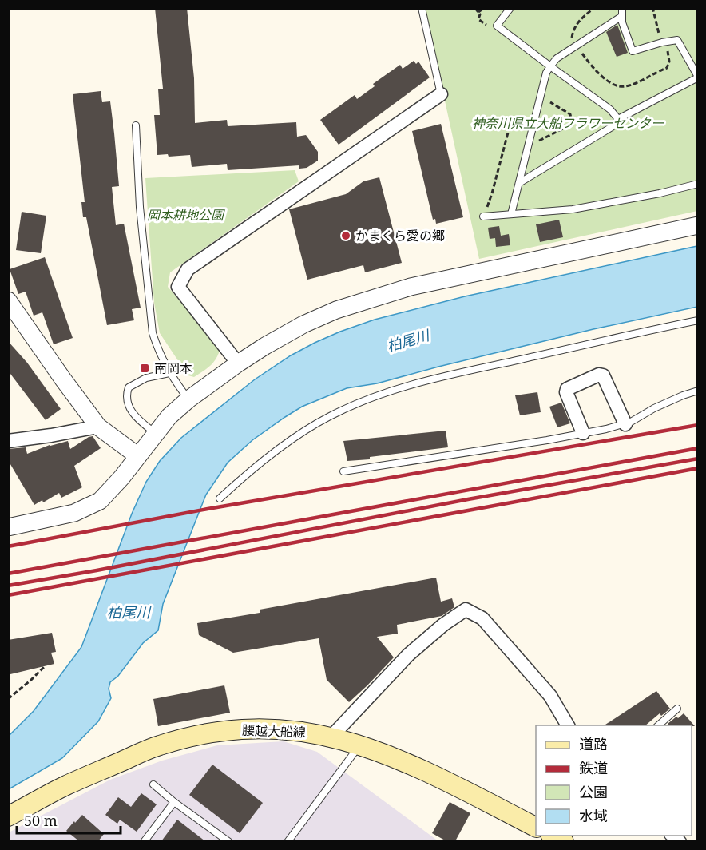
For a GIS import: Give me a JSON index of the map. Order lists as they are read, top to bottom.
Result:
{
  "streets": {
    "main road": ["腰越大船線"]
  },
  "water": ["柏尾川"],
  "parks": ["神奈川県立大船フラワーセンター", "岡本耕地公園"],
  "places": {
    "other": ["かまくら愛の郷"],
    "transit": ["南岡本"]
  },
  "legend": [
    "道路",
    "鉄道",
    "公園",
    "水域"
  ],
  "scale_bar": "50 m"
}
